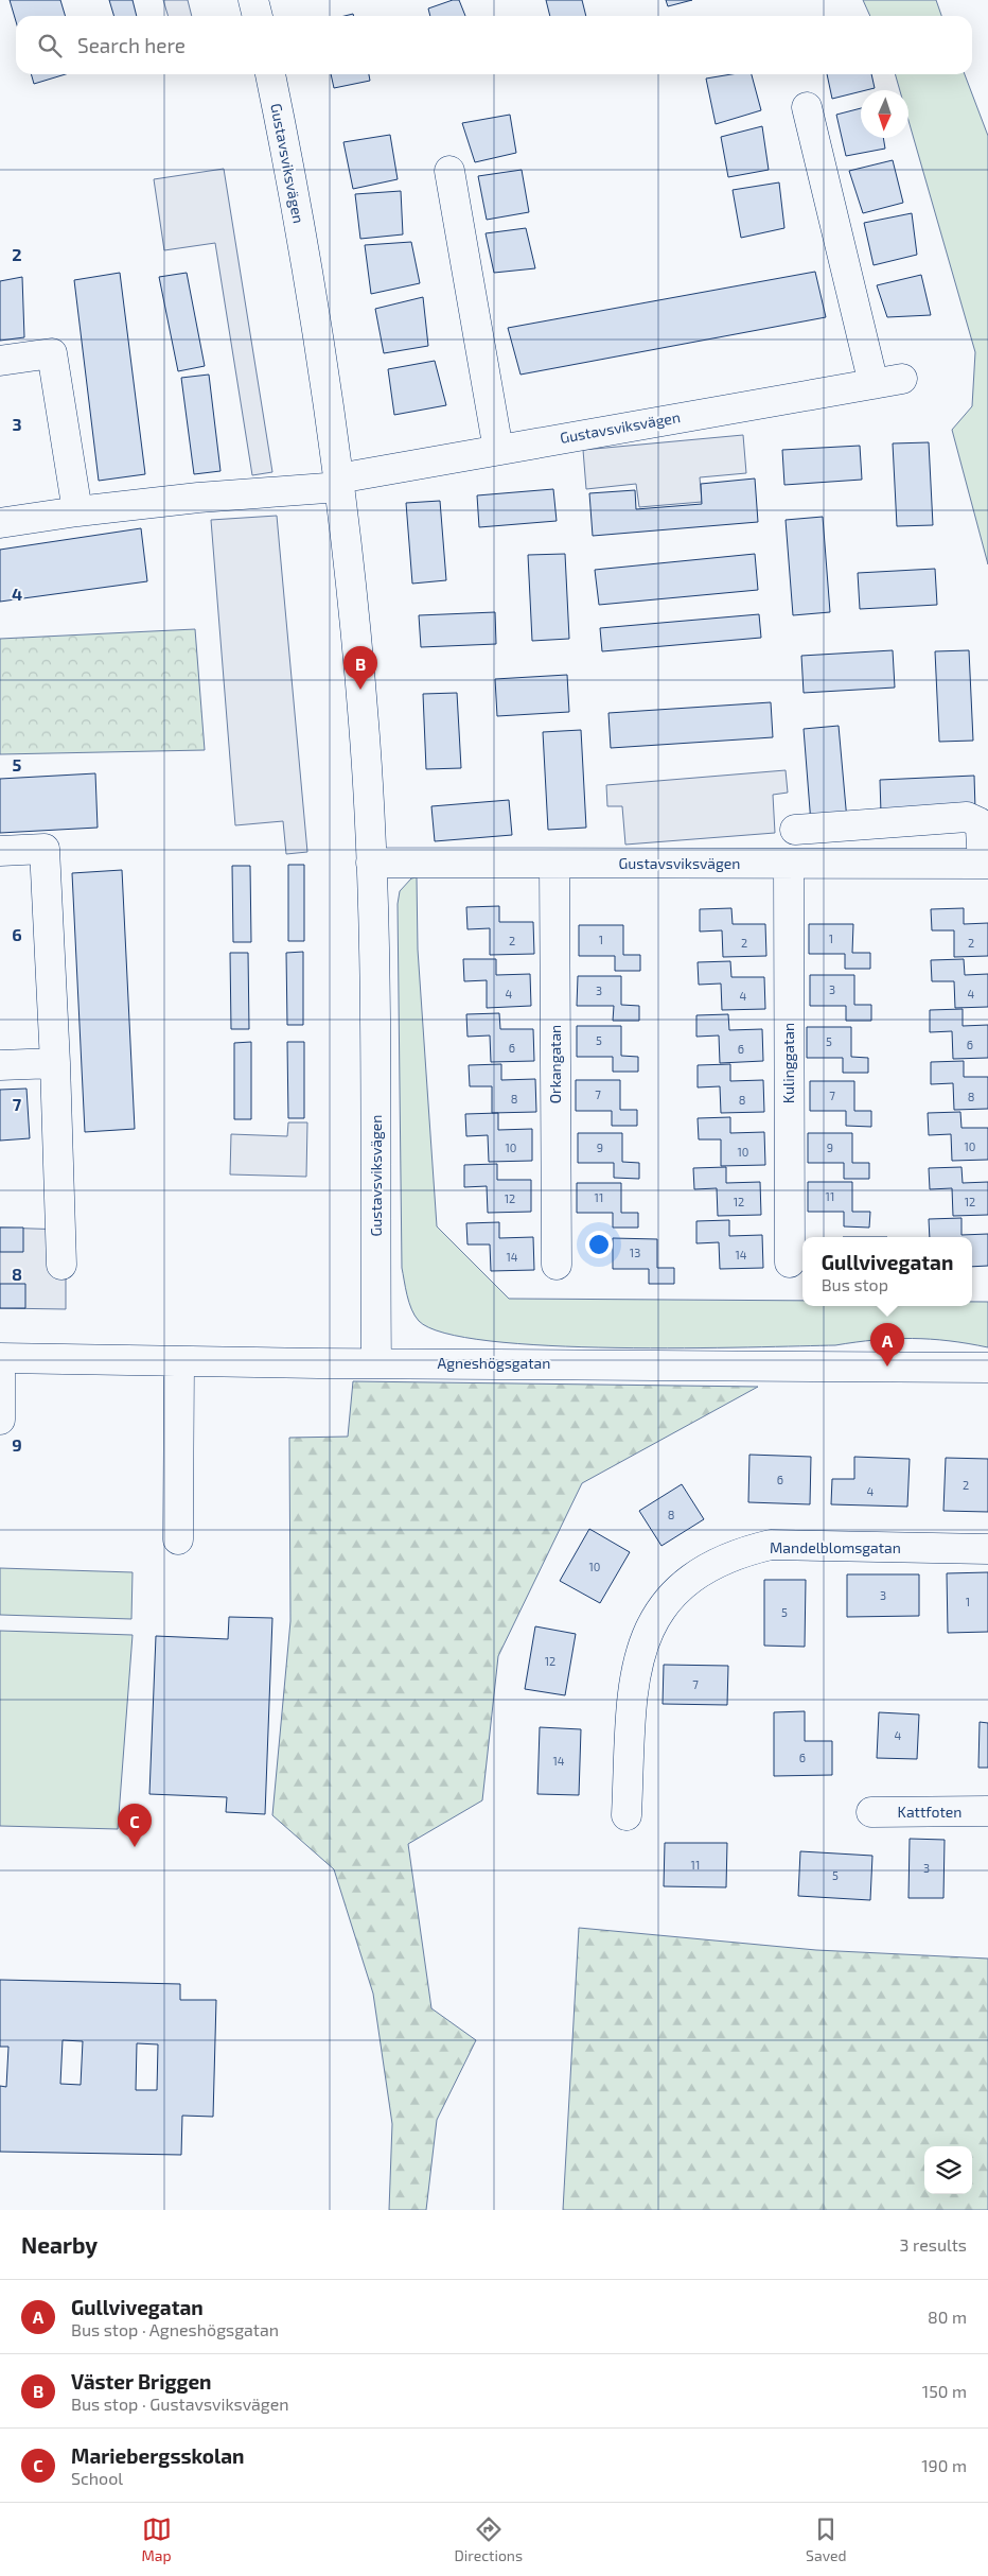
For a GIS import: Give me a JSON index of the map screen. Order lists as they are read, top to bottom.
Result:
{
  "streets": {
    "street": [
      "Gustavsviksvägen",
      "Kulinggatan",
      "Orkangatan",
      "Agneshögsgatan",
      "Mandelblomsgatan",
      "Kattfoten"
    ]
  },
  "crossings": [
    ["Gustavsviksvägen", "Kulinggatan"],
    ["Gustavsviksvägen", "Orkangatan"],
    ["Gustavsviksvägen", "Agneshögsgatan"]
  ],
  "house_numbers": [
    "1",
    "1",
    "2",
    "2",
    "2",
    "3",
    "3",
    "4",
    "4",
    "4",
    "5",
    "5",
    "6",
    "6",
    "6",
    "7",
    "7",
    "8",
    "8",
    "8",
    "10",
    "10",
    "9",
    "9",
    "10",
    "11",
    "11",
    "12",
    "12",
    "12",
    "13",
    "14",
    "14",
    "6",
    "2",
    "4",
    "8",
    "10",
    "3",
    "1",
    "5",
    "12",
    "7",
    "4",
    "6",
    "14",
    "11",
    "3",
    "5"
  ],
  "north": "bottom",
  "page": {
    "search": "Search here",
    "pins": ["B", "A", "C"],
    "popup": ["Gullvivegatan", "Bus stop"],
    "heading": ["Nearby", "3 results"],
    "list": [
      {
        "mark": "A",
        "name": "Gullvivegatan",
        "note": "Bus stop · Agneshögsgatan",
        "value": "80 m"
      },
      {
        "mark": "B",
        "name": "Väster Briggen",
        "note": "Bus stop · Gustavsviksvägen",
        "value": "150 m"
      },
      {
        "mark": "C",
        "name": "Mariebergsskolan",
        "note": "School",
        "value": "190 m"
      }
    ],
    "nav": ["Map", "Directions", "Saved"]
  },
  "grid": {
    "rows": [
      "2",
      "3",
      "4",
      "5",
      "6",
      "7",
      "8",
      "9"
    ]
  }
}
